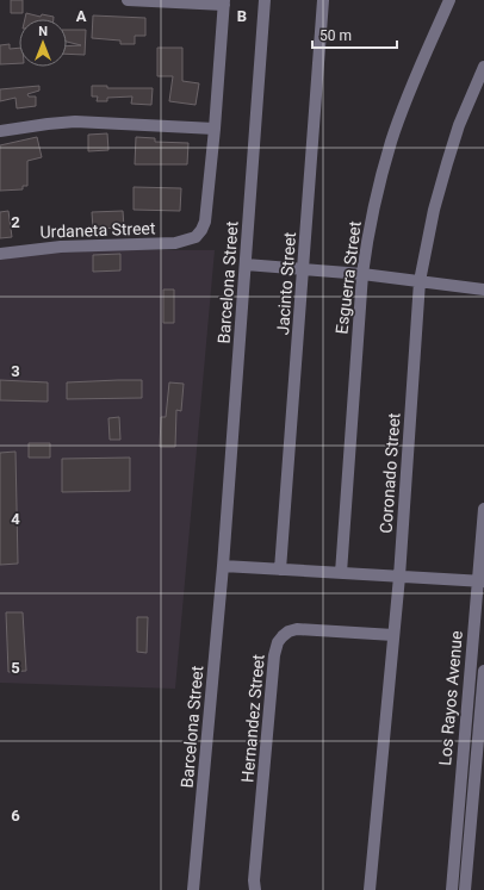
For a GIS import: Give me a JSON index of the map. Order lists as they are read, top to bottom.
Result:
{
  "streets": {
    "street": [
      "Urdaneta Street",
      "Esguerra Street",
      "Barcelona Street",
      "Jacinto Street",
      "Coronado Street",
      "Los Rayos Avenue",
      "Hernandez Street"
    ]
  },
  "crossings": [
    ["Coronado Street", "Hernandez Street"]
  ],
  "scale_bar": "50 m",
  "north": "top",
  "grid": {
    "columns": ["A", "B"],
    "rows": [
      "2",
      "3",
      "4",
      "5",
      "6"
    ]
  }
}
